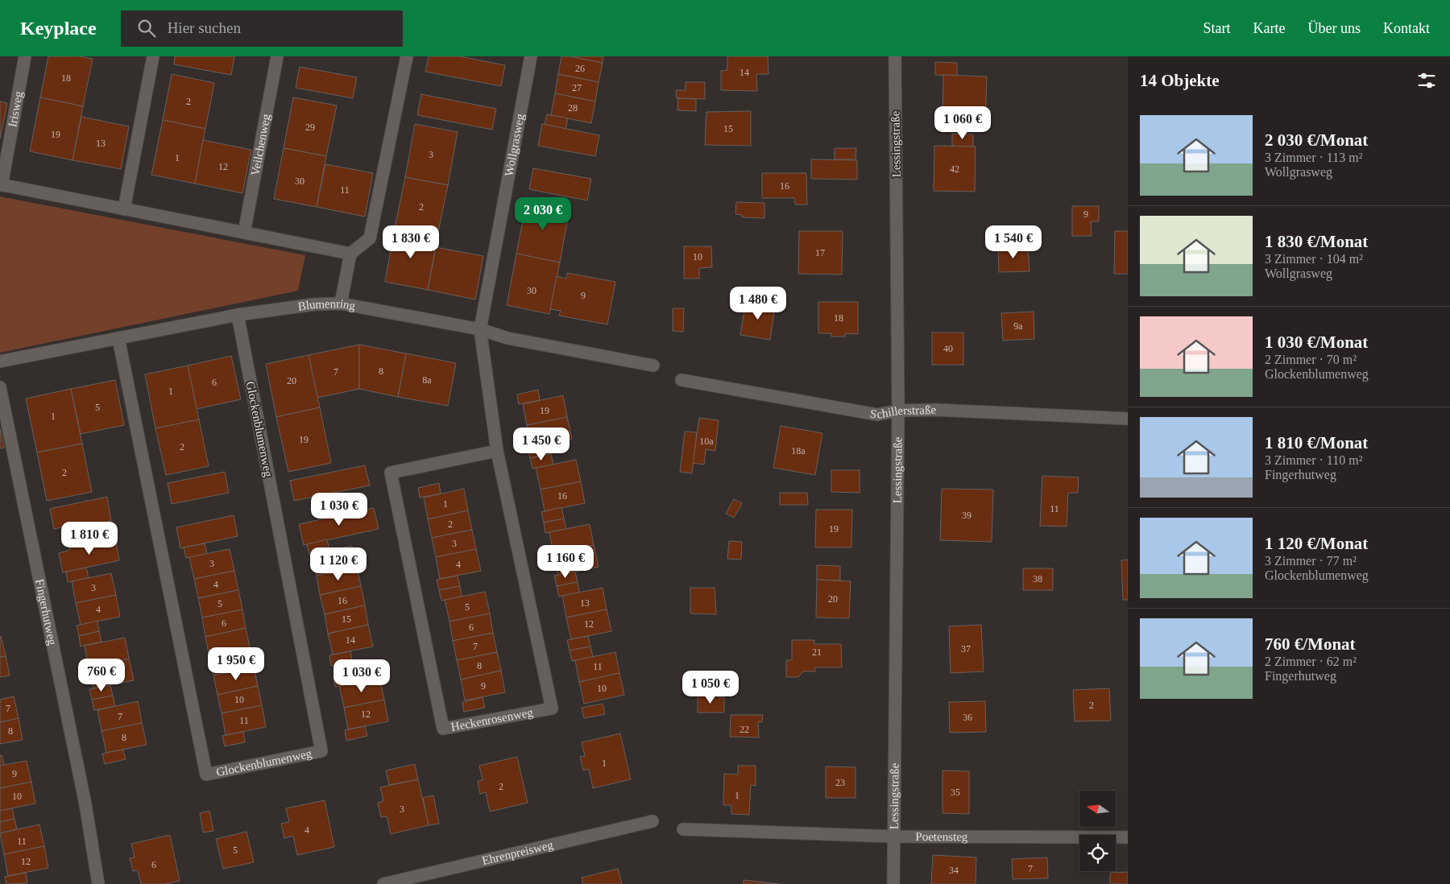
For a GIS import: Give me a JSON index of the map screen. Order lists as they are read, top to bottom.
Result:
{
  "streets": {
    "street": [
      "Irisweg",
      "Lessingstraße",
      "Veilchenweg",
      "Wollgrasweg",
      "Blumenring",
      "Schillerstraße",
      "Glockenblumenweg",
      "Fingerhutweg",
      "Heckenrosenweg",
      "Poetensteg",
      "Ehrenpreisweg"
    ]
  },
  "crossings": [
    ["Lessingstraße", "Schillerstraße"],
    ["Lessingstraße", "Poetensteg"],
    ["Wollgrasweg", "Blumenring"],
    ["Wollgrasweg", "Heckenrosenweg"],
    ["Blumenring", "Glockenblumenweg"],
    ["Blumenring", "Heckenrosenweg"]
  ],
  "house_numbers": [
    "26",
    "14",
    "18",
    "27",
    "2",
    "28",
    "29",
    "15",
    "19",
    "13",
    "3",
    "1",
    "12",
    "42",
    "30",
    "16",
    "11",
    "2",
    "9",
    "17",
    "10",
    "30",
    "9",
    "18",
    "9a",
    "40",
    "8",
    "7",
    "8a",
    "20",
    "6",
    "1",
    "5",
    "19",
    "1",
    "19",
    "10a",
    "2",
    "18a",
    "2",
    "16",
    "1",
    "11",
    "39",
    "2",
    "19",
    "3",
    "3",
    "4",
    "38",
    "4",
    "3",
    "20",
    "16",
    "13",
    "5",
    "5",
    "4",
    "15",
    "6",
    "12",
    "6",
    "14",
    "7",
    "37",
    "21",
    "8",
    "11",
    "9",
    "10",
    "10",
    "2",
    "7",
    "12",
    "7",
    "36",
    "11",
    "22",
    "8",
    "8",
    "1",
    "9",
    "23",
    "2",
    "35",
    "1",
    "10",
    "3",
    "4",
    "11",
    "5",
    "12",
    "6",
    "7",
    "34"
  ],
  "north": "left",
  "page": {
    "header": "Keyplace",
    "search": "Hier suchen",
    "nav": [
      "Start",
      "Karte",
      "Über uns",
      "Kontakt"
    ],
    "heading": "14 Objekte",
    "list": [
      {
        "name": "2 030 €/Monat",
        "note": "3 Zimmer · 113 m² · Wollgrasweg"
      },
      {
        "name": "1 830 €/Monat",
        "note": "3 Zimmer · 104 m² · Wollgrasweg"
      },
      {
        "name": "1 030 €/Monat",
        "note": "2 Zimmer · 70 m² · Glockenblumenweg"
      },
      {
        "name": "1 810 €/Monat",
        "note": "3 Zimmer · 110 m² · Fingerhutweg"
      },
      {
        "name": "1 120 €/Monat",
        "note": "3 Zimmer · 77 m² · Glockenblumenweg"
      },
      {
        "name": "760 €/Monat",
        "note": "2 Zimmer · 62 m² · Fingerhutweg"
      }
    ],
    "price": [
      "1 060 €",
      "2 030 €",
      "1 830 €",
      "1 540 €",
      "1 480 €",
      "1 450 €",
      "1 030 €",
      "1 810 €",
      "1 160 €",
      "1 120 €",
      "1 950 €",
      "760 €",
      "1 030 €",
      "1 050 €"
    ]
  }
}
